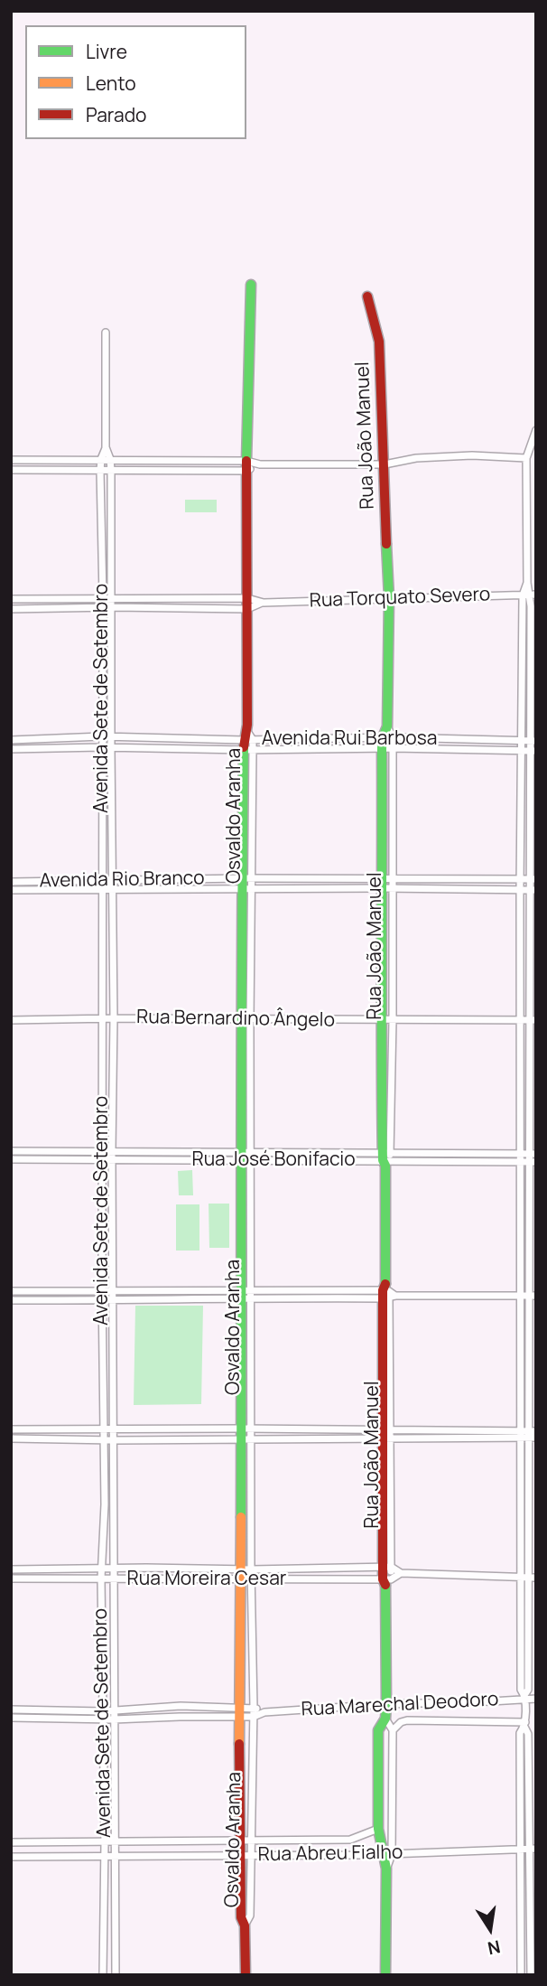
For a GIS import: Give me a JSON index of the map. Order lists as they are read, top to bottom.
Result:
{
  "streets": {
    "street": [
      "Rua João Manuel",
      "Rua Torquato Severo",
      "Avenida Sete de Setembro",
      "Avenida Rui Barbosa",
      "Osvaldo Aranha",
      "Avenida Rio Branco",
      "Rua Bernardino Ângelo",
      "Rua José Bonifacio",
      "Rua Moreira Cesar",
      "Rua Marechal Deodoro",
      "Rua Abreu Fialho"
    ]
  },
  "crossings": [
    ["Rua João Manuel", "Rua Torquato Severo"],
    ["Rua João Manuel", "Avenida Rui Barbosa"],
    ["Rua João Manuel", "Avenida Rio Branco"],
    ["Rua João Manuel", "Rua Bernardino Ângelo"],
    ["Rua João Manuel", "Rua José Bonifacio"],
    ["Rua João Manuel", "Rua Moreira Cesar"],
    ["Rua João Manuel", "Rua Marechal Deodoro"],
    ["Rua João Manuel", "Rua Abreu Fialho"],
    ["Rua Torquato Severo", "Avenida Sete de Setembro"],
    ["Rua Torquato Severo", "Osvaldo Aranha"],
    ["Avenida Sete de Setembro", "Avenida Rui Barbosa"],
    ["Avenida Sete de Setembro", "Avenida Rio Branco"],
    ["Avenida Sete de Setembro", "Rua Bernardino Ângelo"],
    ["Avenida Sete de Setembro", "Rua José Bonifacio"],
    ["Avenida Sete de Setembro", "Rua Moreira Cesar"],
    ["Avenida Sete de Setembro", "Rua Marechal Deodoro"],
    ["Avenida Sete de Setembro", "Rua Abreu Fialho"],
    ["Avenida Rui Barbosa", "Osvaldo Aranha"],
    ["Osvaldo Aranha", "Avenida Rio Branco"],
    ["Osvaldo Aranha", "Rua Bernardino Ângelo"],
    ["Osvaldo Aranha", "Rua José Bonifacio"],
    ["Osvaldo Aranha", "Rua Moreira Cesar"],
    ["Osvaldo Aranha", "Rua Marechal Deodoro"],
    ["Osvaldo Aranha", "Rua Abreu Fialho"]
  ],
  "legend": ["Livre", "Lento", "Parado"],
  "north": "bottom"
}
